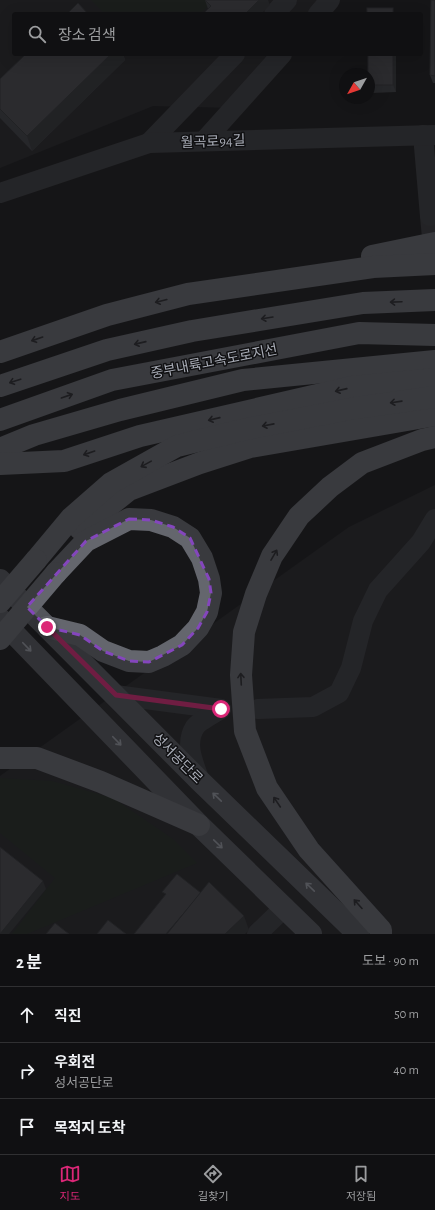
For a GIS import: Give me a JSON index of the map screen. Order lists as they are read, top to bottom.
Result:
{
  "streets": {
    "highway": ["중부내륙고속도로지선"],
    "main road": ["성서공단로"],
    "street": ["월곡로94길"]
  },
  "north": "bottom left",
  "page": {
    "search": "장소 검색",
    "heading": ["2 분", "도보 · 90 m"],
    "list": [
      ["직진", "50 m"],
      ["우회전", "성서공단로", "40 m"],
      "목적지 도착"
    ],
    "nav": ["지도", "길찾기", "저장됨"]
  }
}
